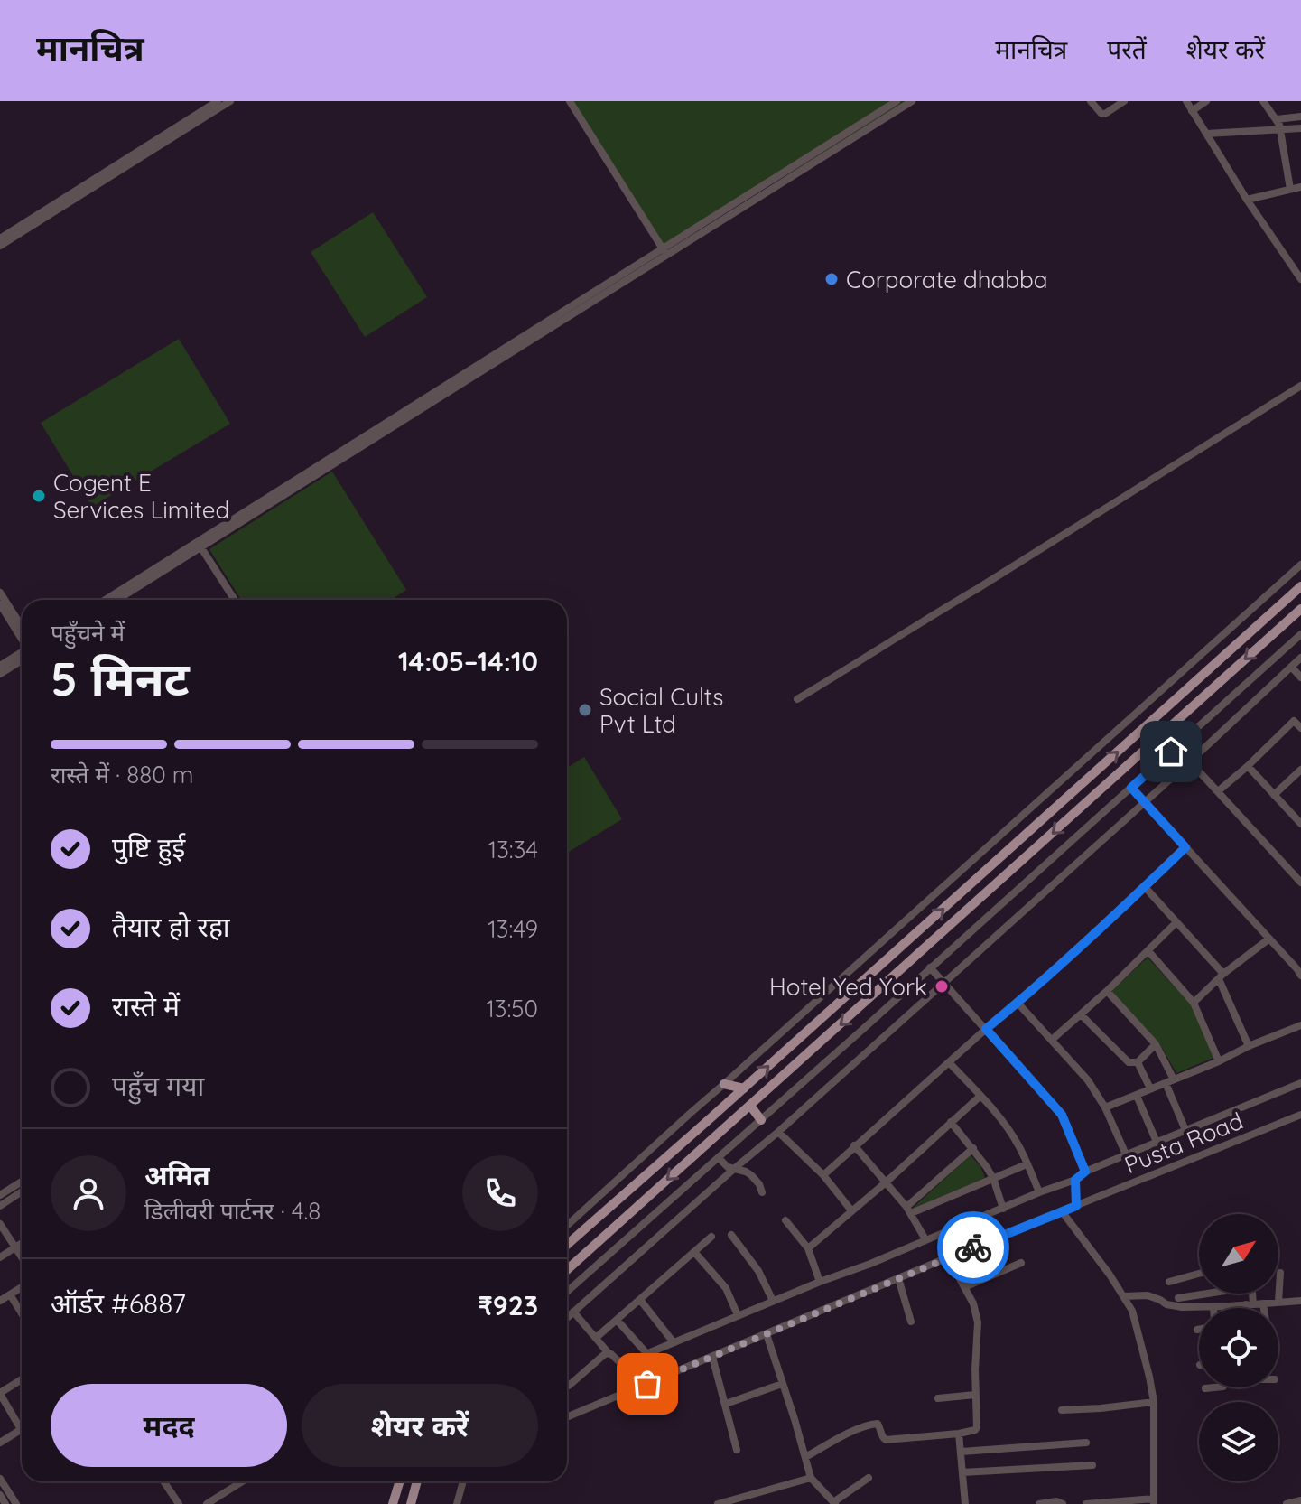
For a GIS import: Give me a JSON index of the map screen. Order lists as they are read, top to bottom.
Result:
{
  "streets": {
    "street": ["Pusta Road"]
  },
  "places": [
    "Corporate dhabba",
    "Cogent E Services Limited",
    "Social Cults Pvt Ltd",
    "Hotel Yed York"
  ],
  "north": "top right",
  "page": {
    "header": "मानचित्र",
    "nav": ["मानचित्र", "परतें", "शेयर करें"],
    "heading": ["5 मिनट", "पहुँचने में", "14:05–14:10"],
    "panel": [
      "अमित",
      "डिलीवरी पार्टनर · 4.8",
      "ऑर्डर #6887",
      "₹923"
    ],
    "bar": "रास्ते में · 880 m",
    "list": [
      ["पुष्टि हुई", "13:34"],
      ["तैयार हो रहा", "13:49"],
      ["रास्ते में", "13:50"],
      "पहुँच गया"
    ],
    "buttons": ["मदद", "शेयर करें"]
  }
}
